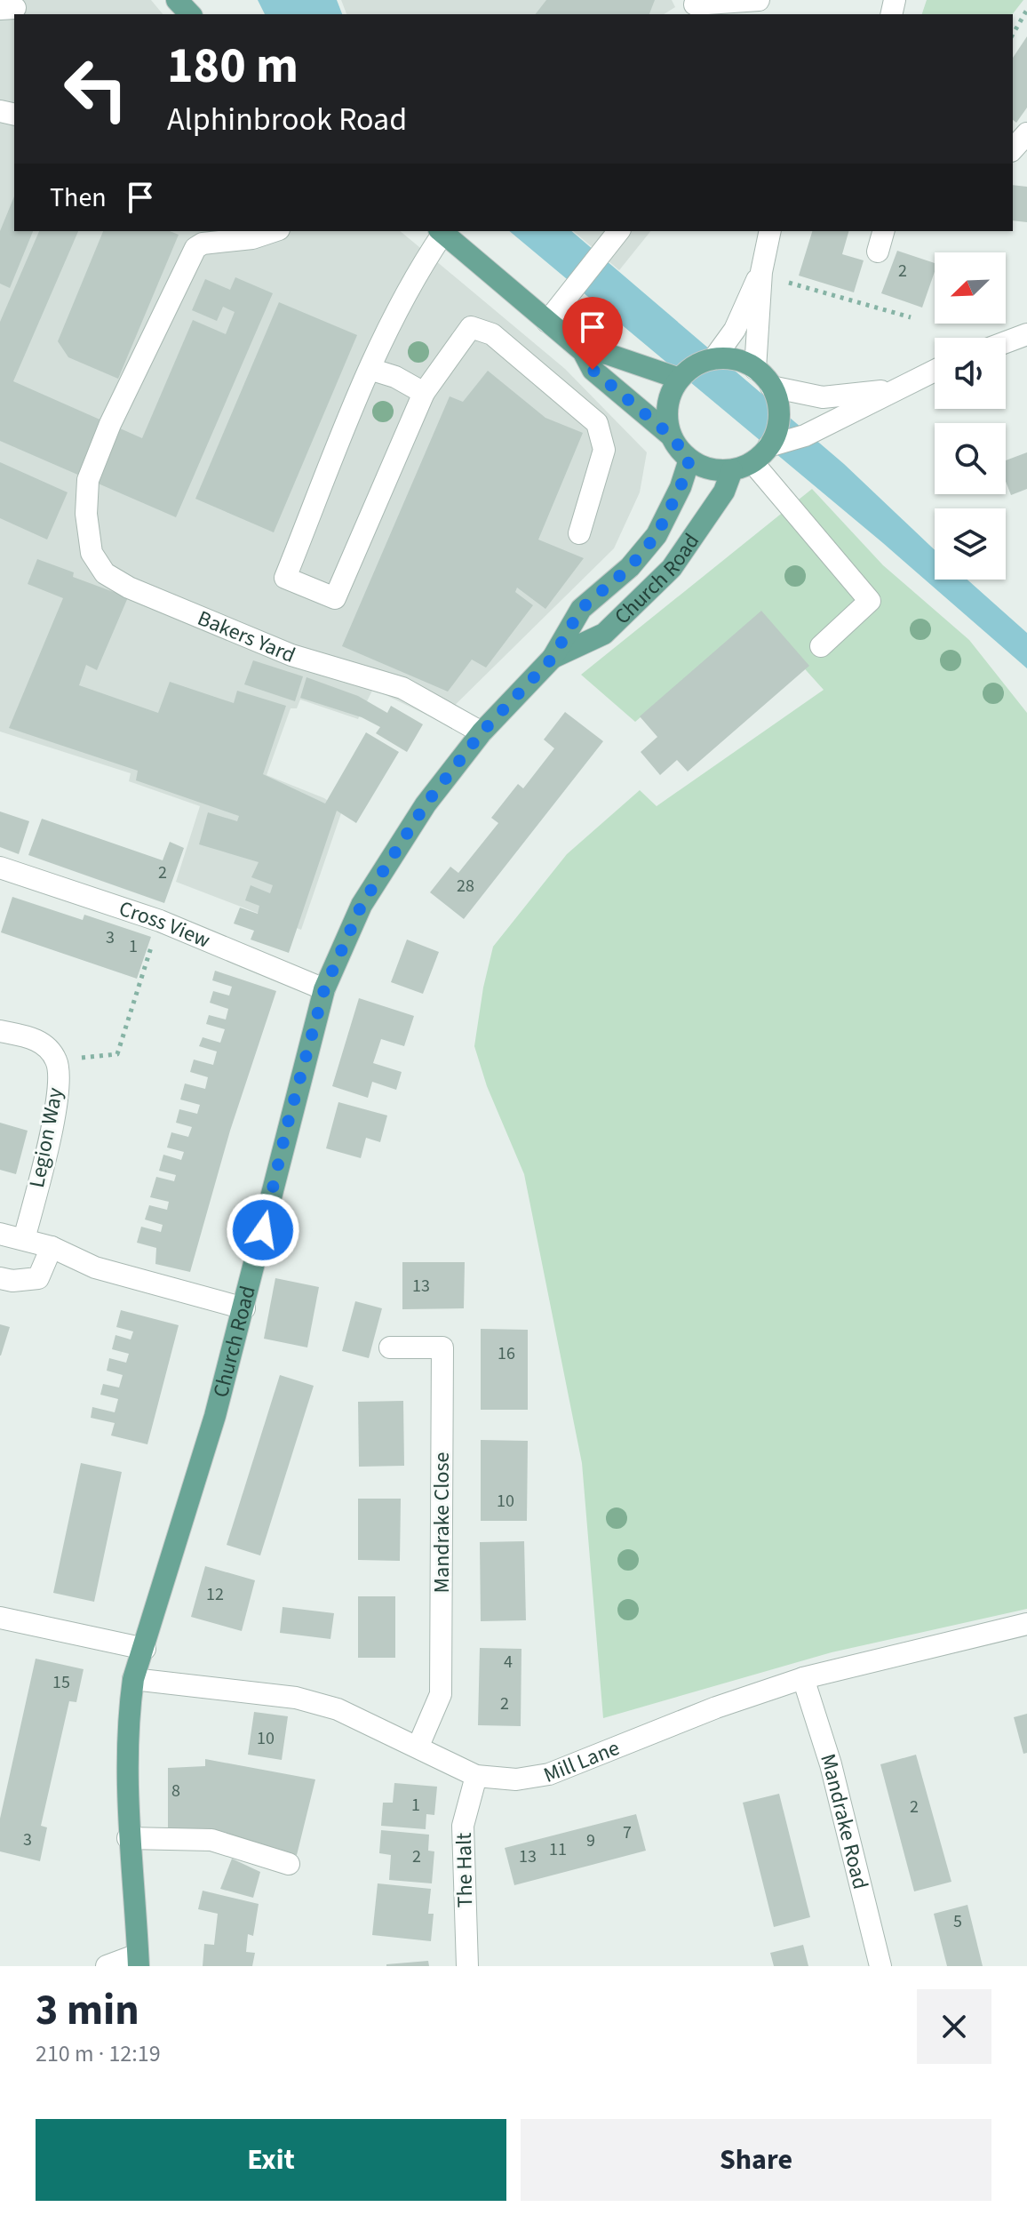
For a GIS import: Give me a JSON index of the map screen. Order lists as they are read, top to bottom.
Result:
{
  "streets": {
    "main road": ["Church Road"],
    "street": [
      "Bakers Yard",
      "Cross View",
      "Legion Way",
      "Mandrake Close",
      "Mill Lane",
      "Mandrake Road",
      "The Halt"
    ]
  },
  "crossings": [
    ["Church Road", "Bakers Yard"],
    ["Church Road", "Cross View"],
    ["Church Road", "Mill Lane"],
    ["Mandrake Close", "Mill Lane"],
    ["Mill Lane", "Mandrake Road"],
    ["Mill Lane", "The Halt"]
  ],
  "house_numbers": [
    "2",
    "2",
    "28",
    "3",
    "1",
    "13",
    "16",
    "10",
    "12",
    "4",
    "15",
    "2",
    "10",
    "8",
    "1",
    "2",
    "7",
    "3",
    "9",
    "11",
    "2",
    "13",
    "5"
  ],
  "north": "bottom left",
  "page": {
    "turn": ["180 m", "Alphinbrook Road"],
    "then": "Then",
    "heading": ["3 min", "210 m · 12:19"],
    "buttons": ["Exit", "Share"]
  }
}
